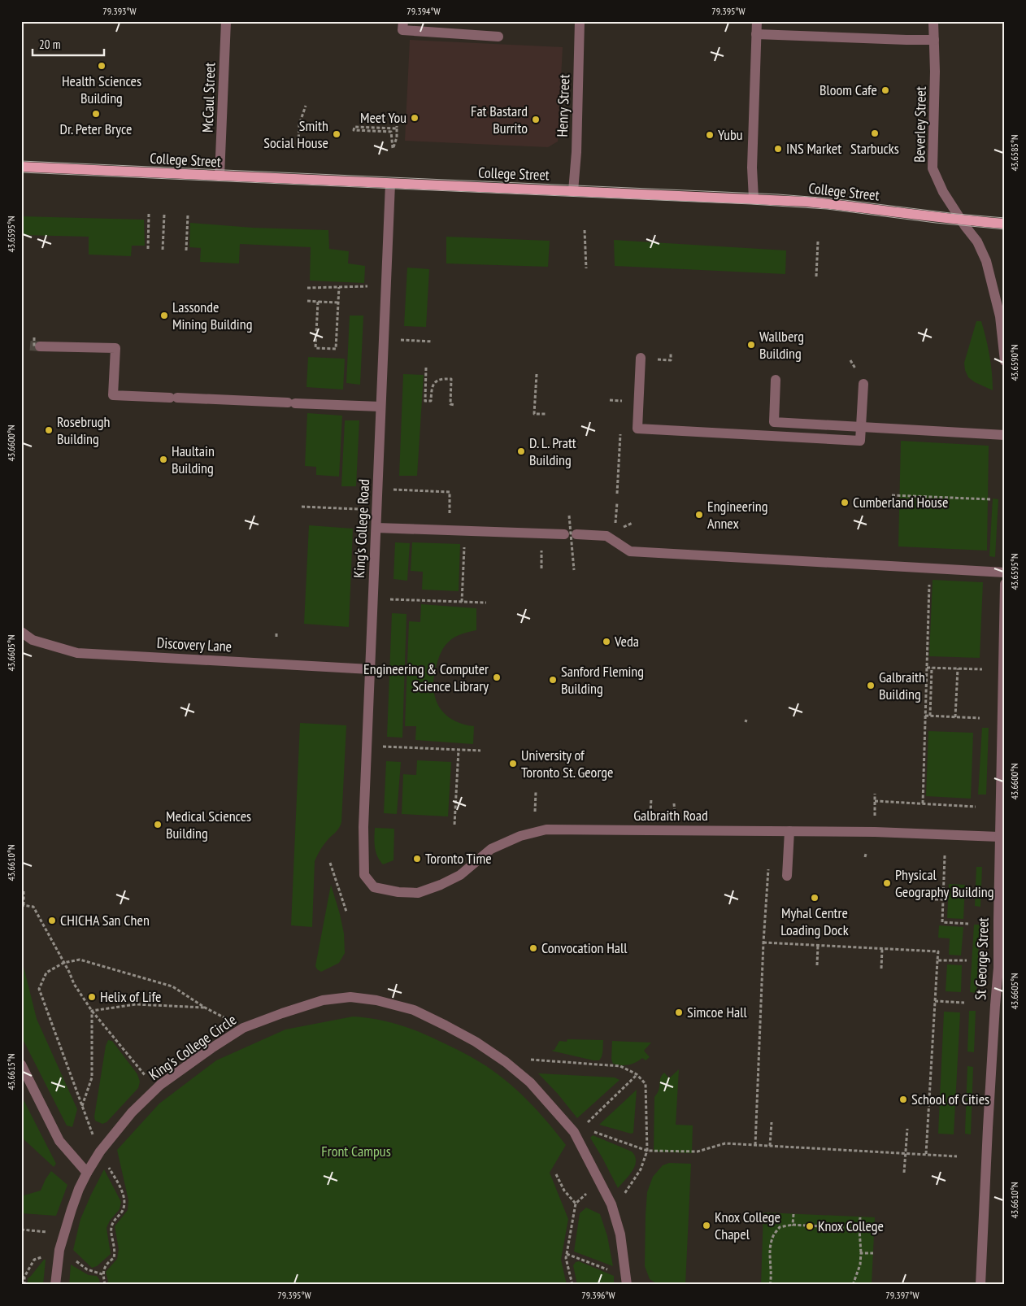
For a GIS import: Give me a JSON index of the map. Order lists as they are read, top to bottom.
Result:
{
  "streets": {
    "main road": ["College Street"],
    "street": [
      "McCaul Street",
      "Henry Street",
      "Beverley Street",
      "King's College Road",
      "Discovery Lane",
      "Galbraith Road",
      "St George Street",
      "King's College Circle"
    ]
  },
  "crossings": [
    ["McCaul Street", "College Street"],
    ["Henry Street", "College Street"],
    ["Beverley Street", "College Street"],
    ["College Street", "King's College Road"],
    ["King's College Road", "Discovery Lane"],
    ["King's College Road", "Galbraith Road"],
    ["Galbraith Road", "St George Street"]
  ],
  "parks": ["Front Campus"],
  "places": [
    "Health Sciences Building",
    "Bloom Cafe",
    "Dr. Peter Bryce",
    "Meet You",
    "Fat Bastard Burrito",
    "Starbucks",
    "Smith Social House",
    "Yubu",
    "INS Market",
    "Lassonde Mining Building",
    "Wallberg Building",
    "Rosebrugh Building",
    "D. L. Pratt Building",
    "Haultain Building",
    "Cumberland House",
    "Engineering Annex",
    "Veda",
    "Engineering & Computer Science Library",
    "Sanford Fleming Building",
    "Galbraith Building",
    "University of Toronto St. George",
    "Medical Sciences Building",
    "Toronto Time",
    "Physical Geography Building",
    "Myhal Centre Loading Dock",
    "CHICHA San Chen",
    "Convocation Hall",
    "Helix of Life",
    "Simcoe Hall",
    "School of Cities",
    "Knox College Chapel",
    "Knox College"
  ],
  "scale_bar": "20 m",
  "coordinates": [
    "79.393°W",
    "79.394°W",
    "79.395°W",
    "43.6585°N",
    "43.6595°N",
    "43.6590°N",
    "43.6600°N",
    "43.6605°N",
    "43.6610°N",
    "43.6615°N",
    "79.396°W",
    "79.397°W"
  ]
}
